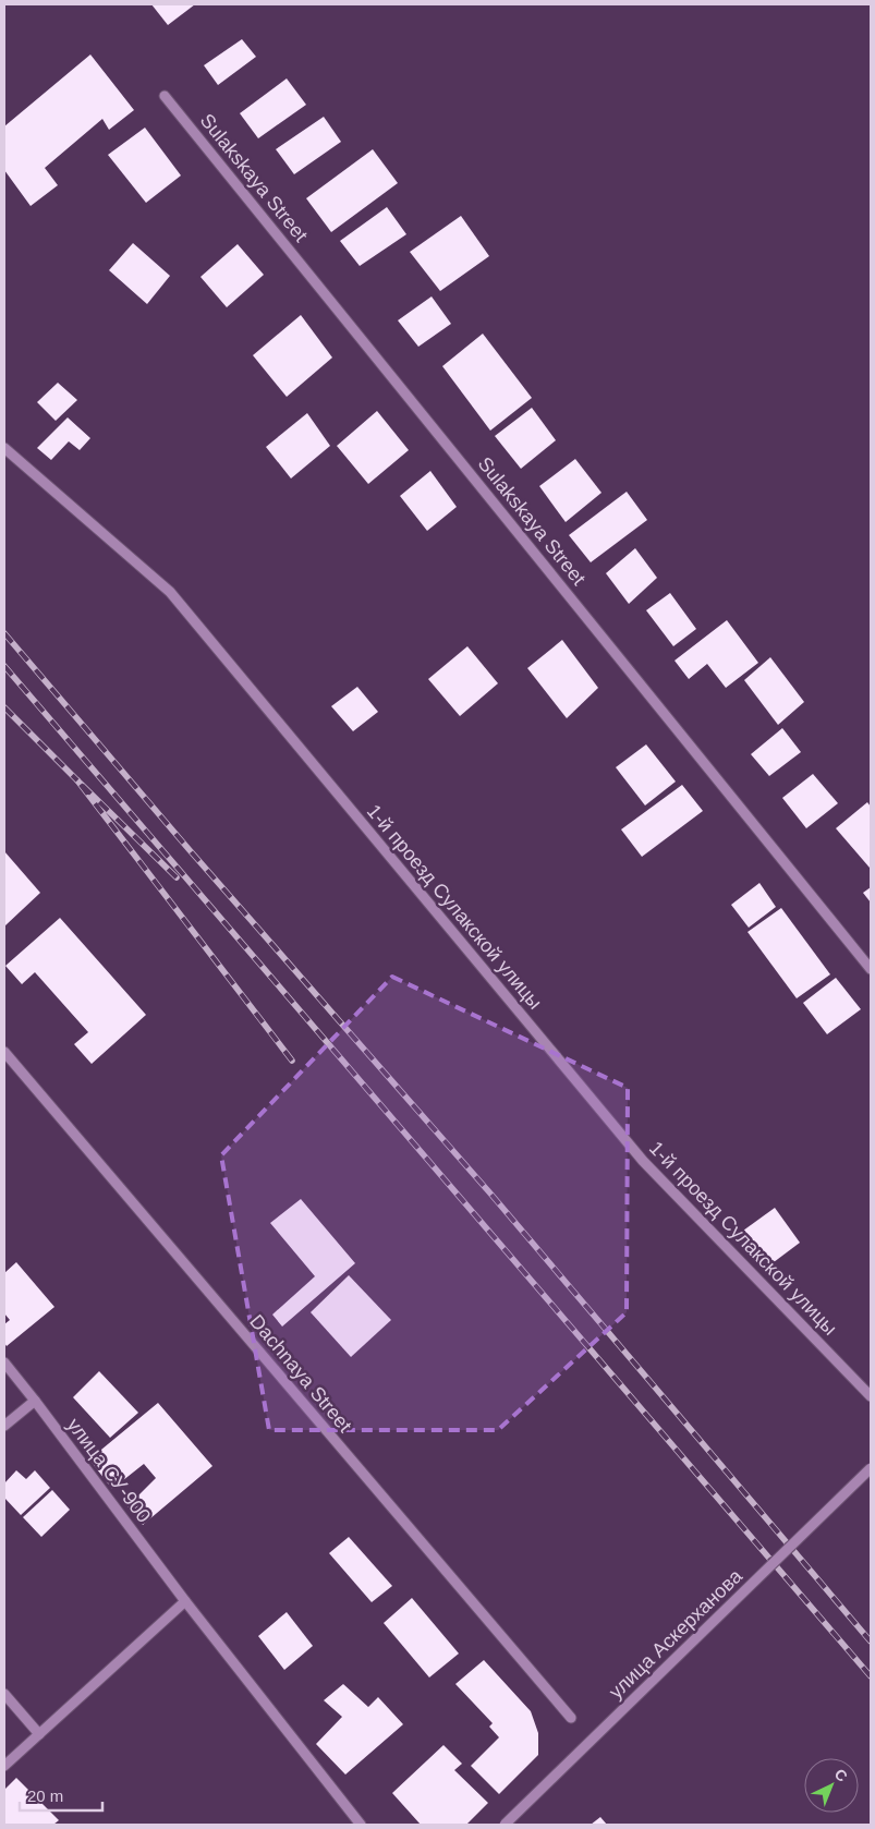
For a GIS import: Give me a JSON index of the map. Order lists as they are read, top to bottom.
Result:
{
  "streets": {
    "street": [
      "Sulakskaya Street",
      "1-й проезд Сулакской улицы",
      "Dachnaya Street",
      "улица СУ-900",
      "улица Аскерханова"
    ]
  },
  "scale_bar": "20 m",
  "north": "top right"
}
